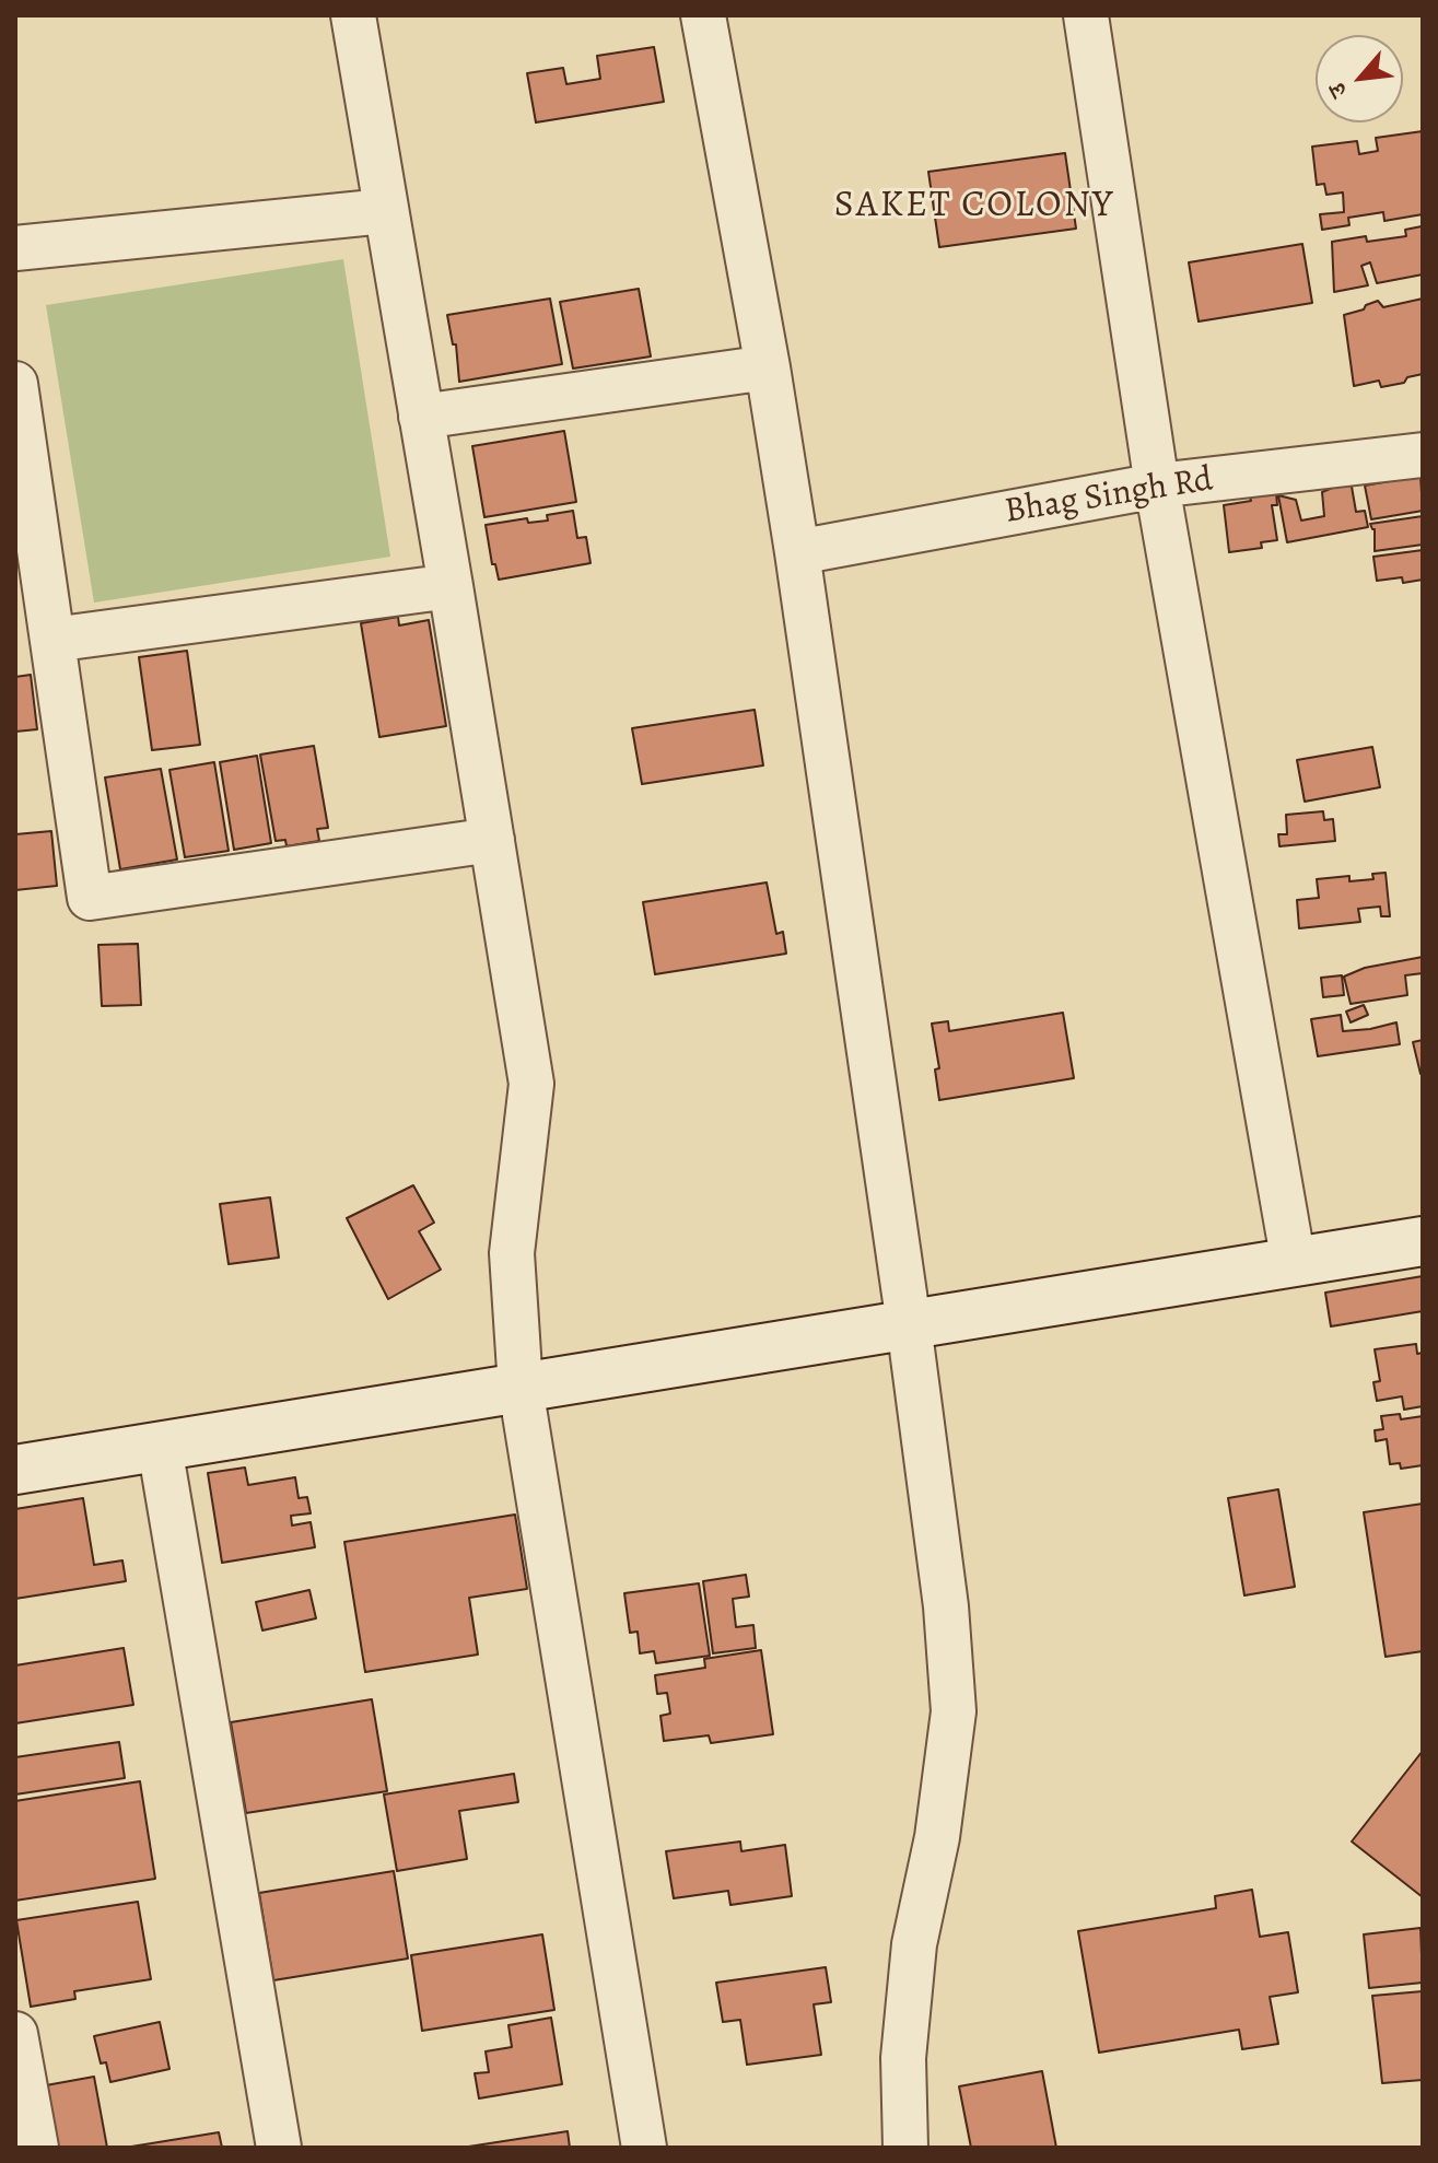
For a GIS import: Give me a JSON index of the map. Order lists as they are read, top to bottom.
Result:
{
  "streets": {
    "street": ["Bhag Singh Rd"]
  },
  "districts": ["SAKET COLONY"],
  "north": "bottom left"
}
